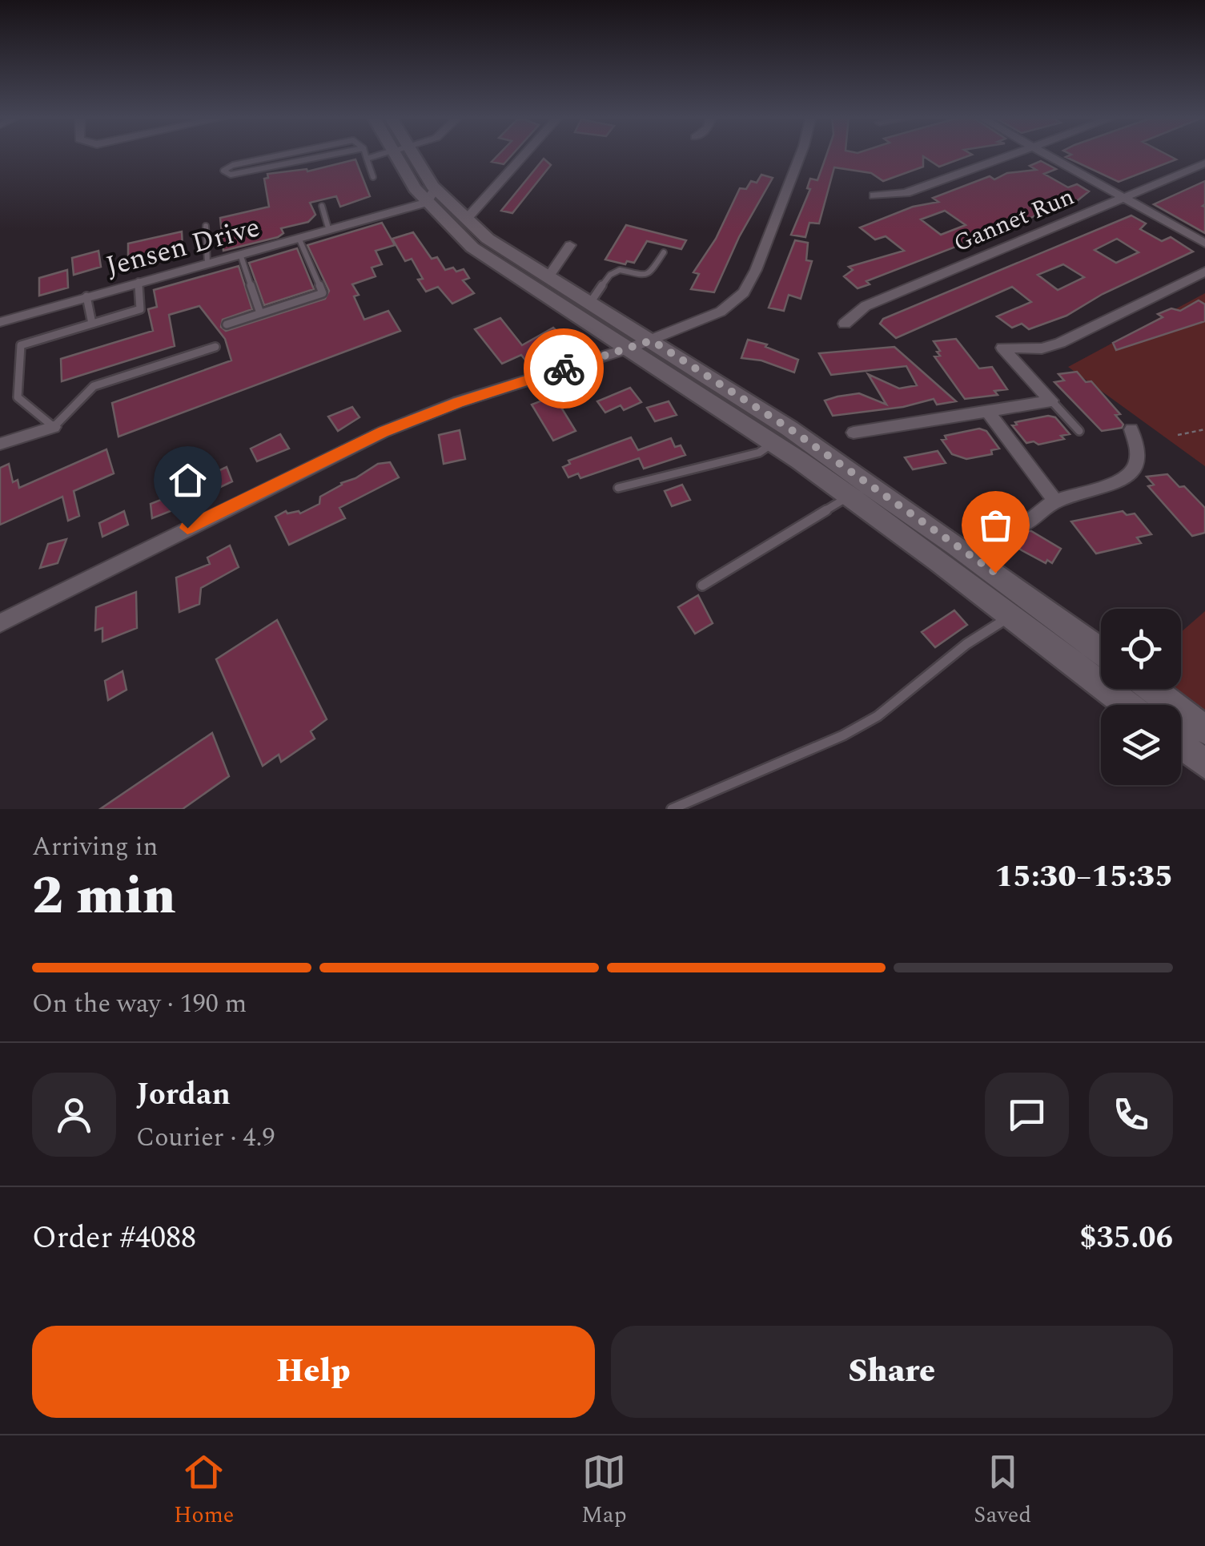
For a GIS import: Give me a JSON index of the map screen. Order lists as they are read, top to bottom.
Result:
{
  "streets": {
    "street": ["Gannet Run", "Jensen Drive"]
  },
  "page": {
    "heading": ["2 min", "Arriving in", "15:30–15:35"],
    "panel": [
      "Jordan",
      "Courier · 4.9",
      "Order #4088",
      "$35.06"
    ],
    "bar": "On the way · 190 m",
    "buttons": ["Help", "Share"],
    "tabs": ["Home", "Map", "Saved"]
  }
}
